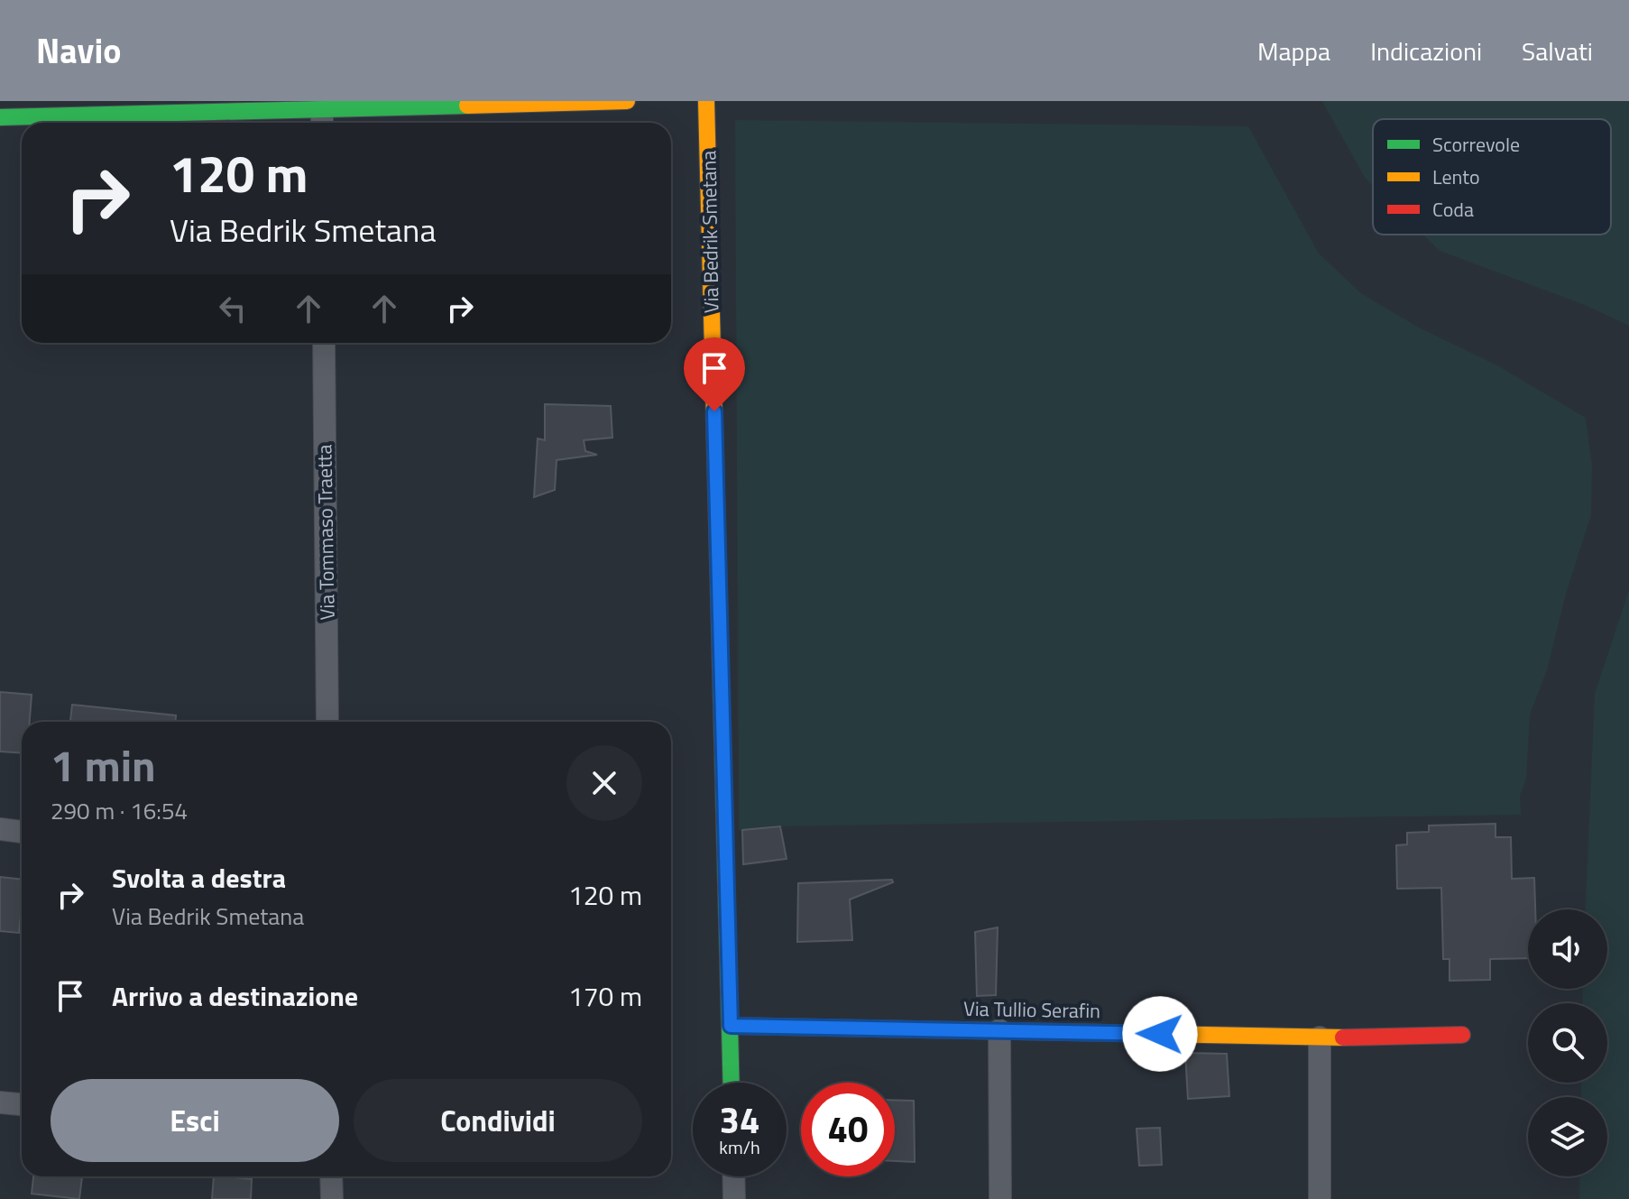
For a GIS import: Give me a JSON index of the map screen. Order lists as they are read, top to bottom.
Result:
{
  "streets": {
    "street": ["Via Bedrik Smetana", "Via Tommaso Traetta", "Via Tullio Serafin"]
  },
  "crossings": [
    ["Via Bedrik Smetana", "Via Tullio Serafin"]
  ],
  "legend": ["Scorrevole", "Lento", "Coda"],
  "page": {
    "header": "Navio",
    "nav": ["Mappa", "Indicazioni", "Salvati"],
    "turn": ["120 m", "Via Bedrik Smetana"],
    "heading": ["1 min", "290 m · 16:54"],
    "list": [
      {
        "name": "Svolta a destra",
        "note": "Via Bedrik Smetana",
        "value": "120 m"
      },
      {
        "name": "Arrivo a destinazione",
        "value": "170 m"
      }
    ],
    "buttons": ["Esci", "Condividi"],
    "speed": "34 km/h",
    "limit": "40"
  }
}
